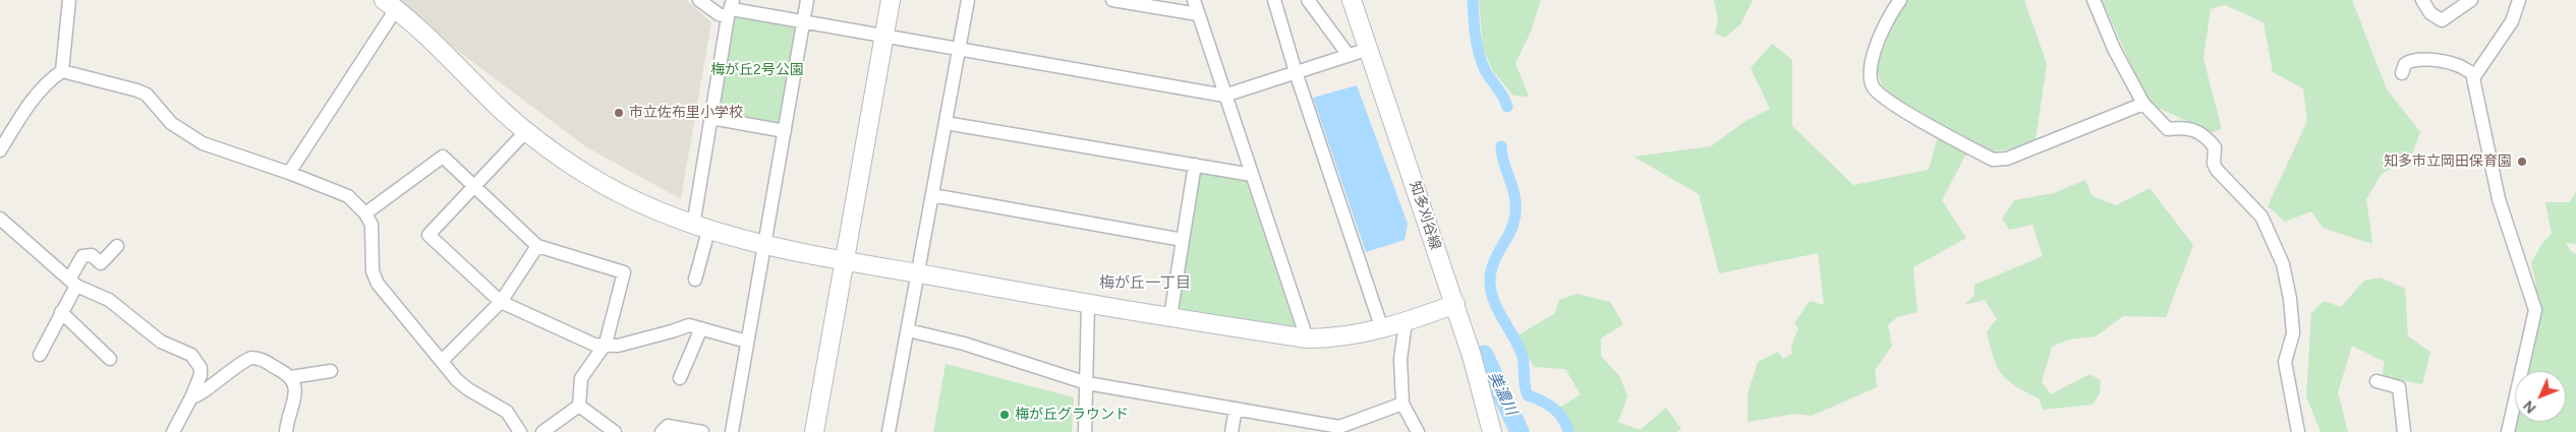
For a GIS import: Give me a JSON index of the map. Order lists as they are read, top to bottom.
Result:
{
  "streets": {
    "street": ["知多刈谷線"]
  },
  "districts": ["梅が丘一丁目"],
  "water": ["美濃川"],
  "parks": ["梅が丘2号公園"],
  "places": ["市立佐布里小学校", "知多市立岡田保育園", "梅が丘グラウンド"],
  "north": "bottom left"
}
